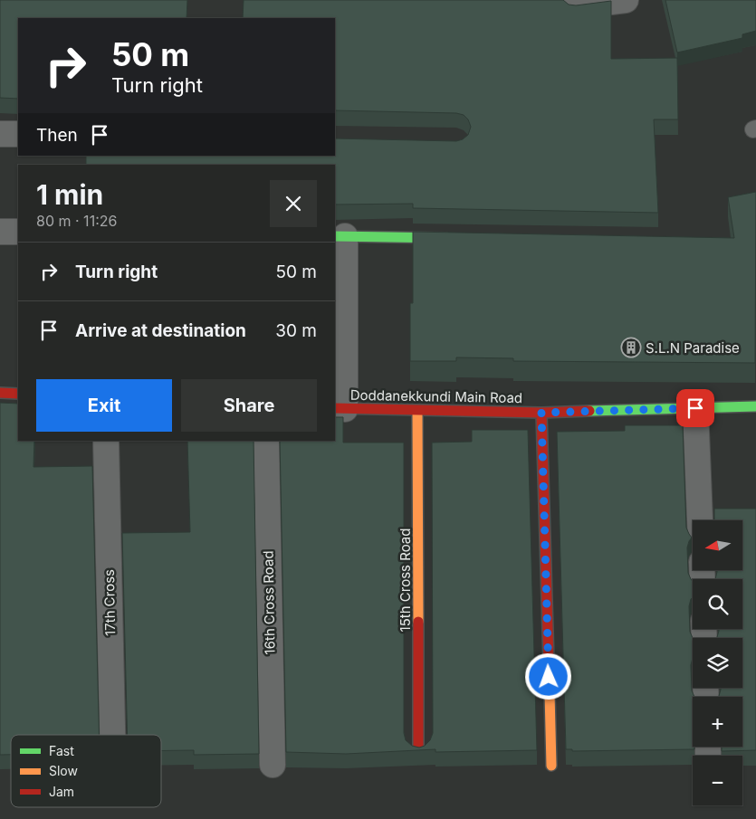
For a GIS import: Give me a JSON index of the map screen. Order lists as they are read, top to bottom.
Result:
{
  "streets": {
    "street": [
      "Doddanekkundi Main Road",
      "15th Cross Road",
      "17th Cross",
      "16th Cross Road"
    ]
  },
  "crossings": [
    ["Doddanekkundi Main Road", "15th Cross Road"]
  ],
  "places": {
    "building": ["S.L.N Paradise"]
  },
  "legend": ["Fast", "Slow", "Jam"],
  "north": "left",
  "page": {
    "turn": ["50 m", "Turn right"],
    "then": "Then",
    "heading": ["1 min", "80 m · 11:26"],
    "list": [
      {
        "name": "Turn right",
        "value": "50 m"
      },
      {
        "name": "Arrive at destination",
        "value": "30 m"
      }
    ],
    "buttons": ["Exit", "Share"],
    "map_buttons": ["+", "−"]
  }
}
